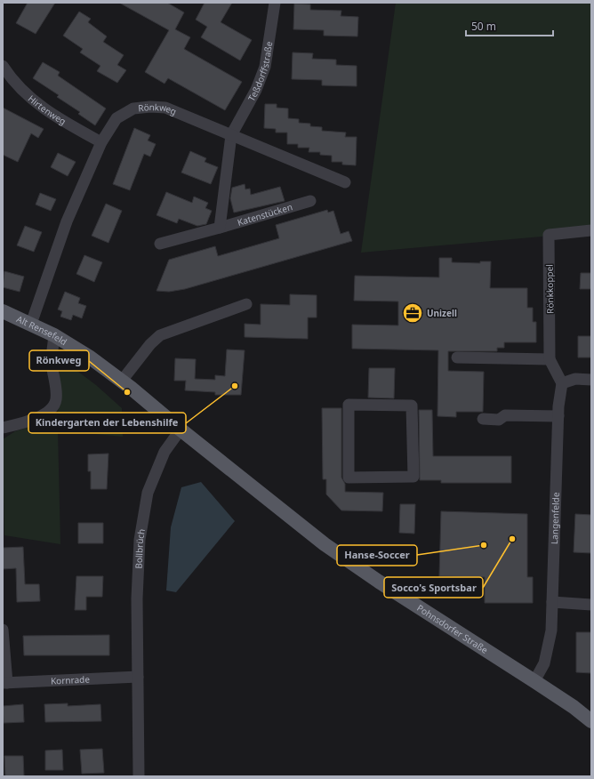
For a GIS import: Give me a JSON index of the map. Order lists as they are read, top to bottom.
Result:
{
  "streets": {
    "main road": ["Alt Rensefeld", "Pohnsdorfer Straße"],
    "street": [
      "Teßdorffstraße",
      "Hirtenweg",
      "Rönkweg",
      "Katenstücken",
      "Rönkkoppel",
      "Langenfelde",
      "Bollbrüch",
      "Kornrade"
    ]
  },
  "crossings": [
    ["Teßdorffstraße", "Rönkweg"],
    ["Hirtenweg", "Rönkweg"],
    ["Rönkweg", "Alt Rensefeld"],
    ["Rönkkoppel", "Langenfelde"],
    ["Alt Rensefeld", "Bollbrüch"],
    ["Alt Rensefeld", "Pohnsdorfer Straße"],
    ["Langenfelde", "Pohnsdorfer Straße"],
    ["Bollbrüch", "Pohnsdorfer Straße"],
    ["Bollbrüch", "Kornrade"]
  ],
  "places": {
    "office": ["Unizell"],
    "other": [
      "Kindergarten der Lebenshilfe",
      "Rönkweg",
      "Socco's Sportsbar",
      "Hanse-Soccer"
    ]
  },
  "scale_bar": "50 m"
}
